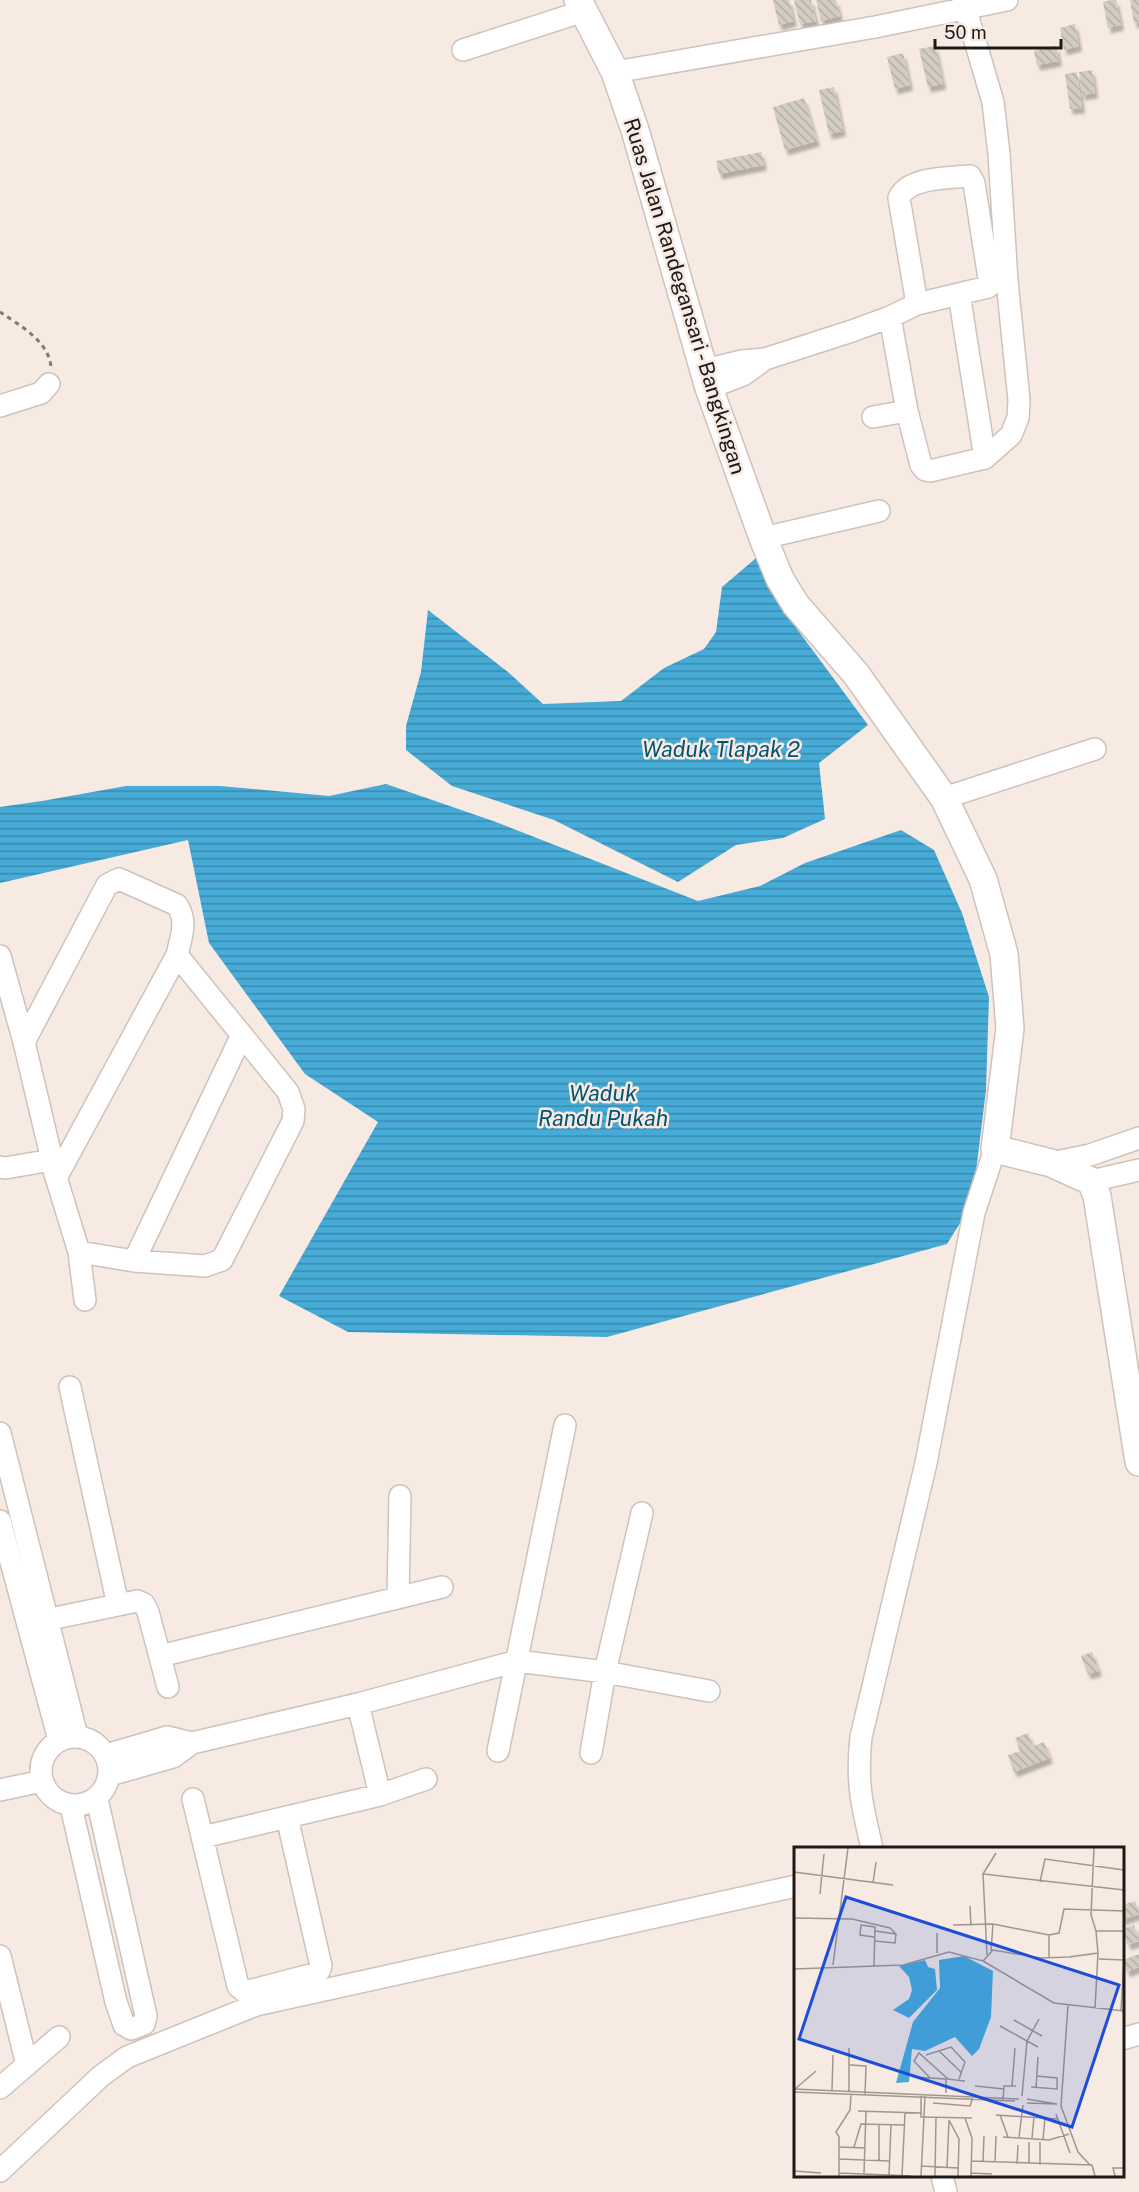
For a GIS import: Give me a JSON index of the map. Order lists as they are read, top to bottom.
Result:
{
  "streets": {
    "main road": ["Ruas Jalan Randegansari - Bangkingan"]
  },
  "water": ["Waduk Tlapak 2", "Waduk Randu Pukah"],
  "scale_bar": "50 m"
}
